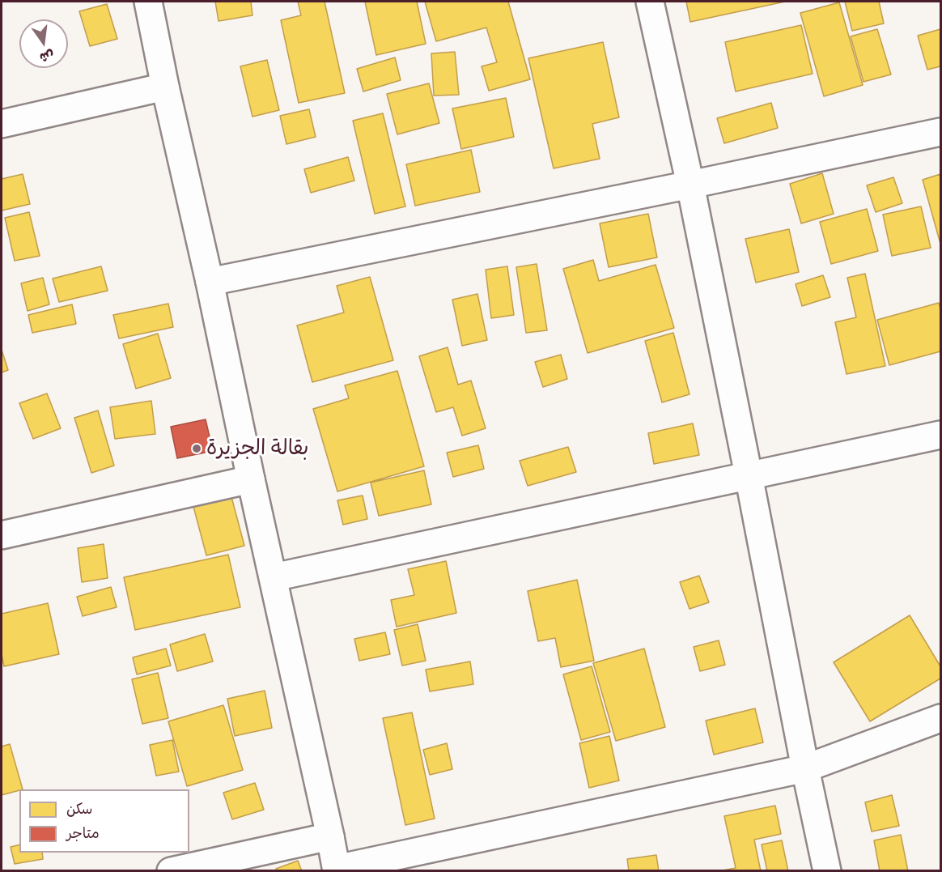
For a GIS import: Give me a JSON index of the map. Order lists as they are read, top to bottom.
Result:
{
  "places": ["بقالة الجزيرة"],
  "legend": ["سكن", "متاجر"],
  "north": "bottom"
}
